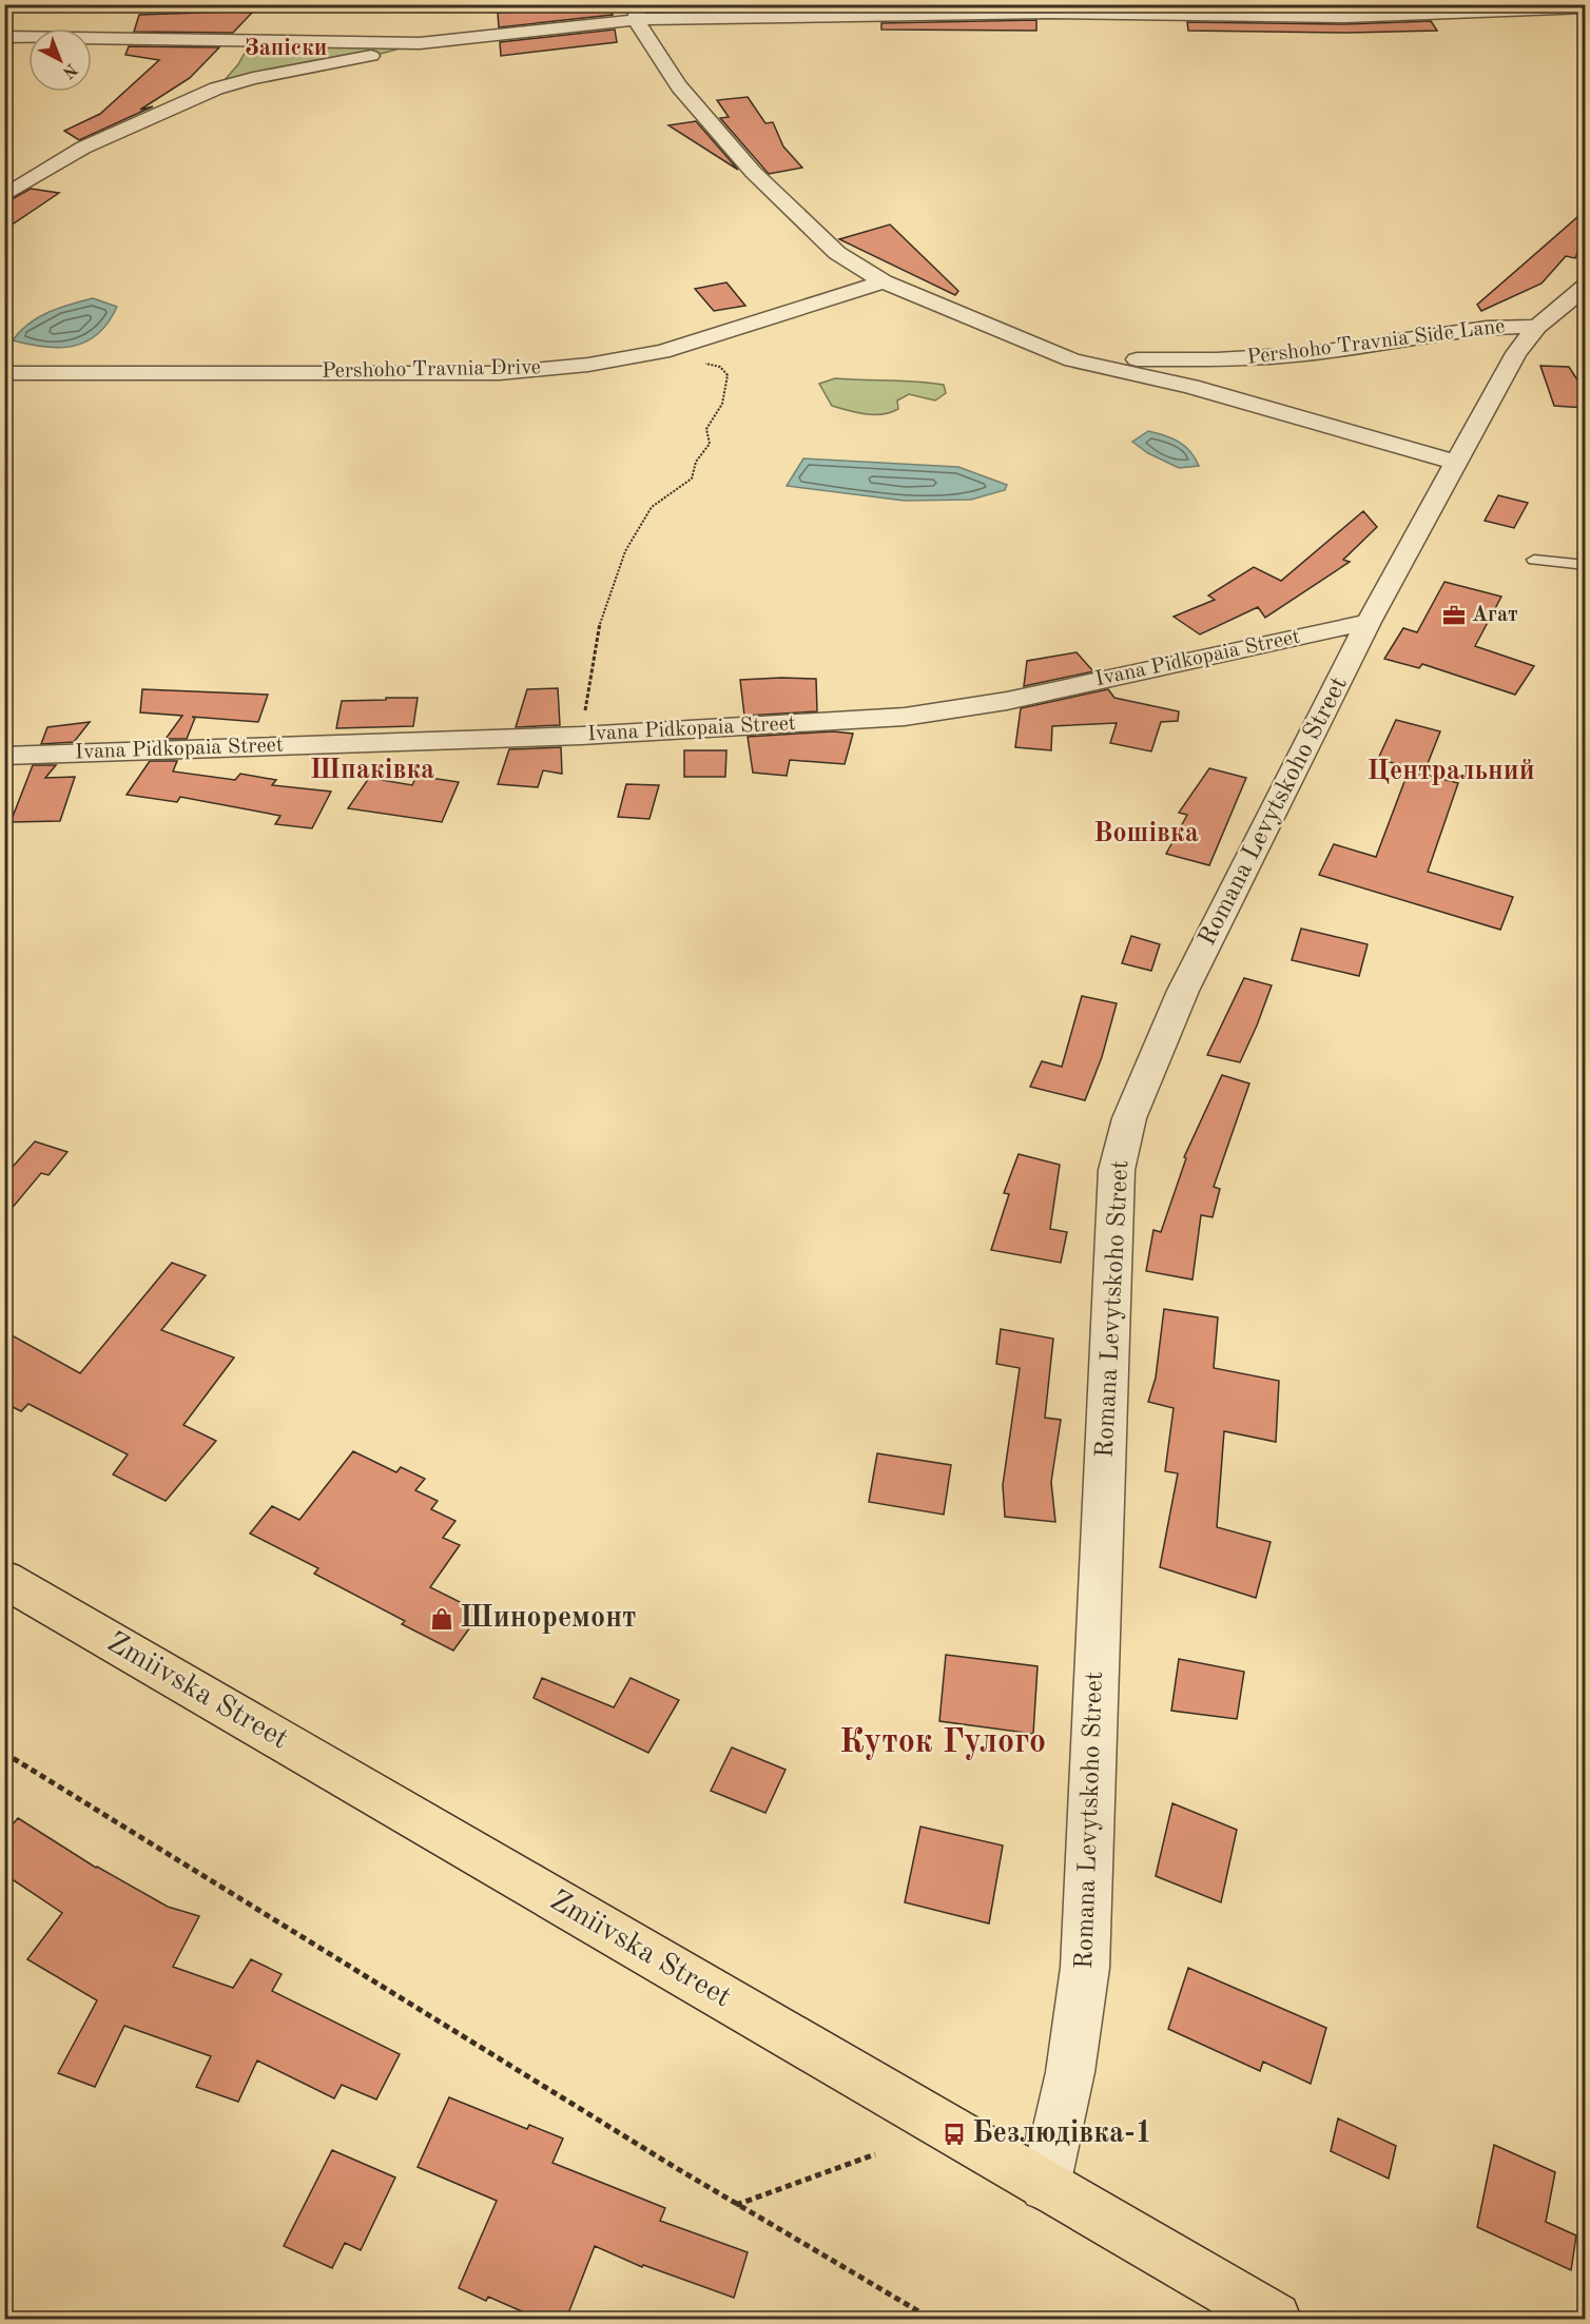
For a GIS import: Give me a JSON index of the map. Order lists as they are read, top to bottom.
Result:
{
  "streets": {
    "main road": ["Zmiivska Street"],
    "street": [
      "Pershoho Travnia Side Lane",
      "Pershoho Travnia Drive",
      "Ivana Pidkopaia Street",
      "Romana Levytskoho Street"
    ]
  },
  "crossings": [
    ["Pershoho Travnia Side Lane", "Pershoho Travnia Drive"],
    ["Pershoho Travnia Side Lane", "Romana Levytskoho Street"],
    ["Ivana Pidkopaia Street", "Romana Levytskoho Street"],
    ["Romana Levytskoho Street", "Zmiivska Street"]
  ],
  "districts": [
    "Запіски",
    "Шпаківка",
    "Центральний",
    "Вошівка",
    "Куток Гулого"
  ],
  "places": {
    "office": ["Агат"],
    "shop": ["Шиноремонт"],
    "bus stop": ["Безлюдівка-1"]
  },
  "north": "bottom right"
}
